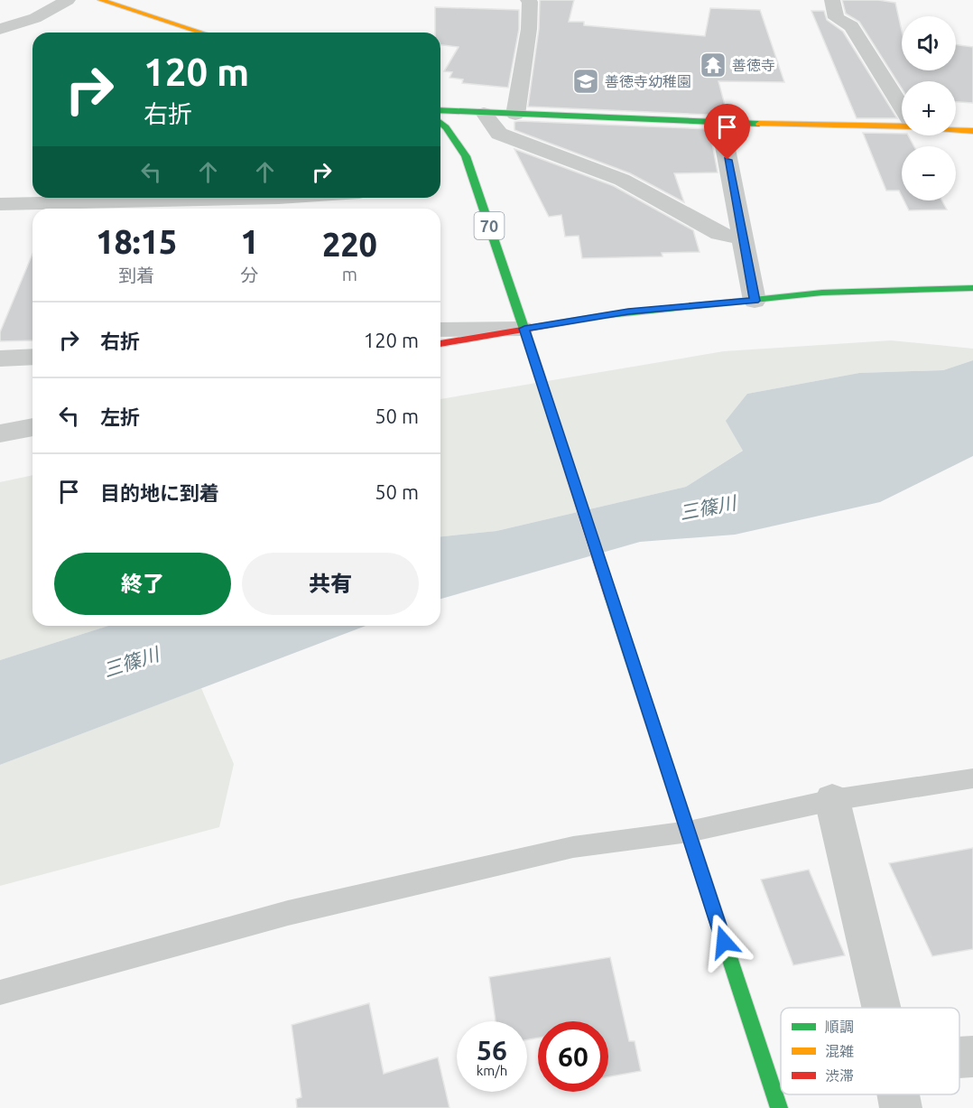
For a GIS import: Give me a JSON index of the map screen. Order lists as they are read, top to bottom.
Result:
{
  "streets": {
    "main road": ["70"]
  },
  "water": ["三篠川"],
  "places": {
    "temple": ["善徳寺"],
    "school or university": ["善徳寺幼稚園"]
  },
  "legend": ["順調", "混雑", "渋滞"],
  "page": {
    "map_buttons": ["+", "−"],
    "turn": ["120 m", "右折"],
    "eta": [
      "18:15",
      "到着",
      "1",
      "分",
      "220",
      "m"
    ],
    "list": [
      {
        "name": "右折",
        "value": "120 m"
      },
      {
        "name": "左折",
        "value": "50 m"
      },
      {
        "name": "目的地に到着",
        "value": "50 m"
      }
    ],
    "buttons": ["終了", "共有"],
    "speed": "56 km/h",
    "limit": "60"
  }
}
